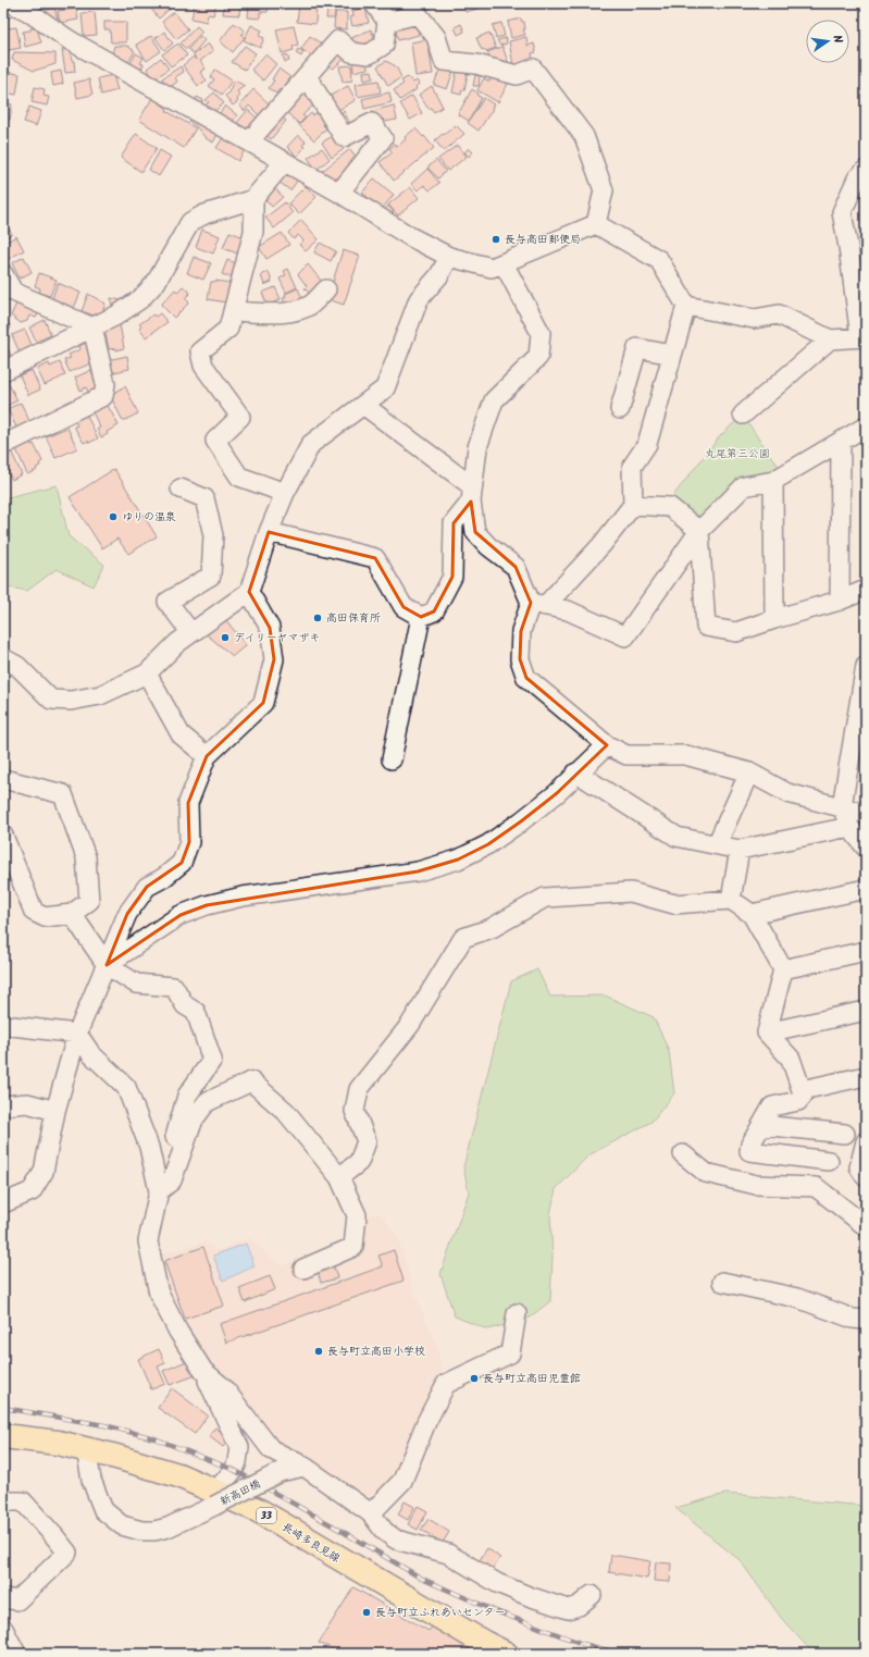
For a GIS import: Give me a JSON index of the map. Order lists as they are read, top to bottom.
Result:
{
  "streets": {
    "main road": ["33", "長崎多良見線"],
    "street": ["新高田橋"]
  },
  "crossings": [
    ["新高田橋", "長崎多良見線"]
  ],
  "parks": ["丸尾第三公園"],
  "places": [
    "長与高田郵便局",
    "ゆりの温泉",
    "高田保育所",
    "デイリーヤマザキ",
    "長与町立高田小学校",
    "長与町立高田児童館",
    "長与町立ふれあいセンター"
  ],
  "north": "right"
}
